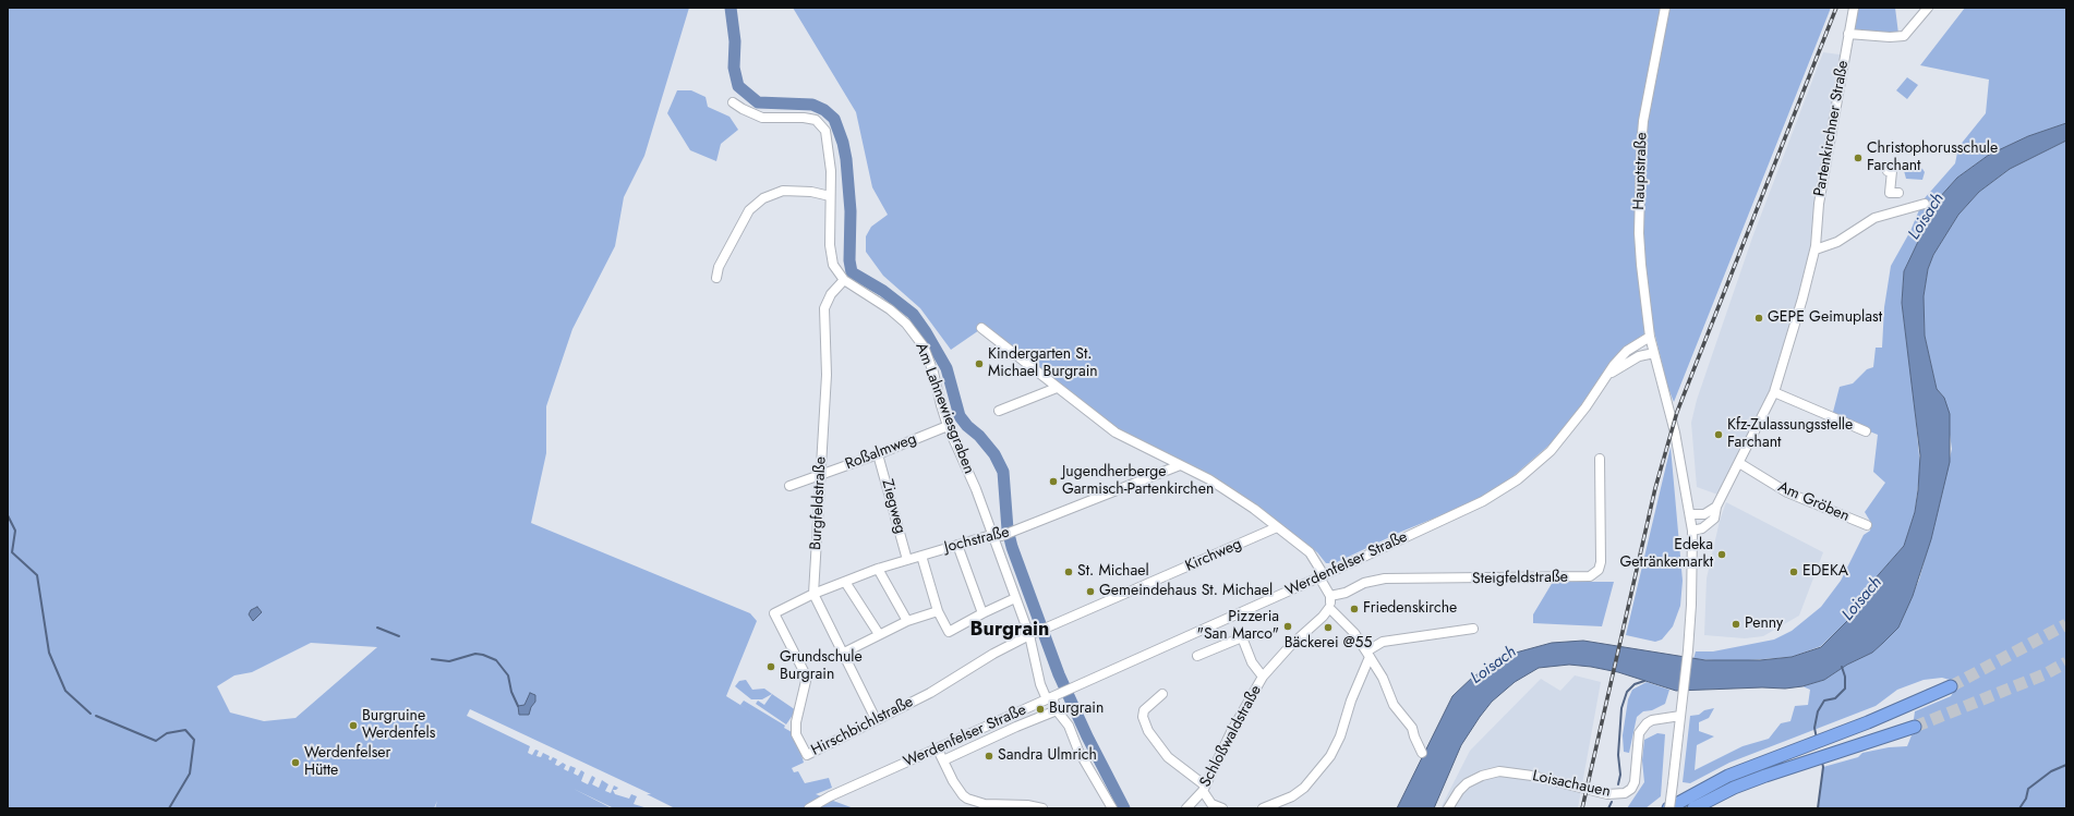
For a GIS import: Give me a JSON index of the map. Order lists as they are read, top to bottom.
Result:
{
  "streets": {
    "street": [
      "Partenkirchner Straße",
      "Hauptstraße",
      "Am Lahnewiesgraben",
      "Roßalmweg",
      "Am Gröben",
      "Burgfeldstraße",
      "Ziegweg",
      "Jochstraße",
      "Kirchweg",
      "Werdenfelser Straße",
      "Steigfeldstraße",
      "Hirschbichlstraße",
      "Schloßwaldstraße",
      "Loisachauen"
    ]
  },
  "crossings": [
    ["Partenkirchner Straße", "Hauptstraße"],
    ["Partenkirchner Straße", "Am Gröben"],
    ["Hauptstraße", "Werdenfelser Straße"],
    ["Hauptstraße", "Loisachauen"],
    ["Am Lahnewiesgraben", "Roßalmweg"],
    ["Am Lahnewiesgraben", "Burgfeldstraße"],
    ["Am Lahnewiesgraben", "Jochstraße"],
    ["Am Lahnewiesgraben", "Kirchweg"],
    ["Am Lahnewiesgraben", "Werdenfelser Straße"],
    ["Am Lahnewiesgraben", "Hirschbichlstraße"],
    ["Roßalmweg", "Burgfeldstraße"],
    ["Roßalmweg", "Ziegweg"],
    ["Burgfeldstraße", "Jochstraße"],
    ["Ziegweg", "Jochstraße"],
    ["Jochstraße", "Hirschbichlstraße"],
    ["Kirchweg", "Hirschbichlstraße"]
  ],
  "districts": ["Burgrain"],
  "water": ["Loisach"],
  "places": [
    "Christophorusschule Farchant",
    "GEPE Geimuplast",
    "Kindergarten St. Michael Burgrain",
    "Kfz-Zulassungsstelle Farchant",
    "Jugendherberge Garmisch-Partenkirchen",
    "Edeka Getränkemarkt",
    "St. Michael",
    "EDEKA",
    "Gemeindehaus St. Michael",
    "Friedenskirche",
    "Penny",
    "Pizzeria \"San Marco\"",
    "Bäckerei @55",
    "Grundschule Burgrain",
    "Burgrain",
    "Burgruine Werdenfels",
    "Sandra Ulmrich",
    "Werdenfelser Hütte"
  ]
}
